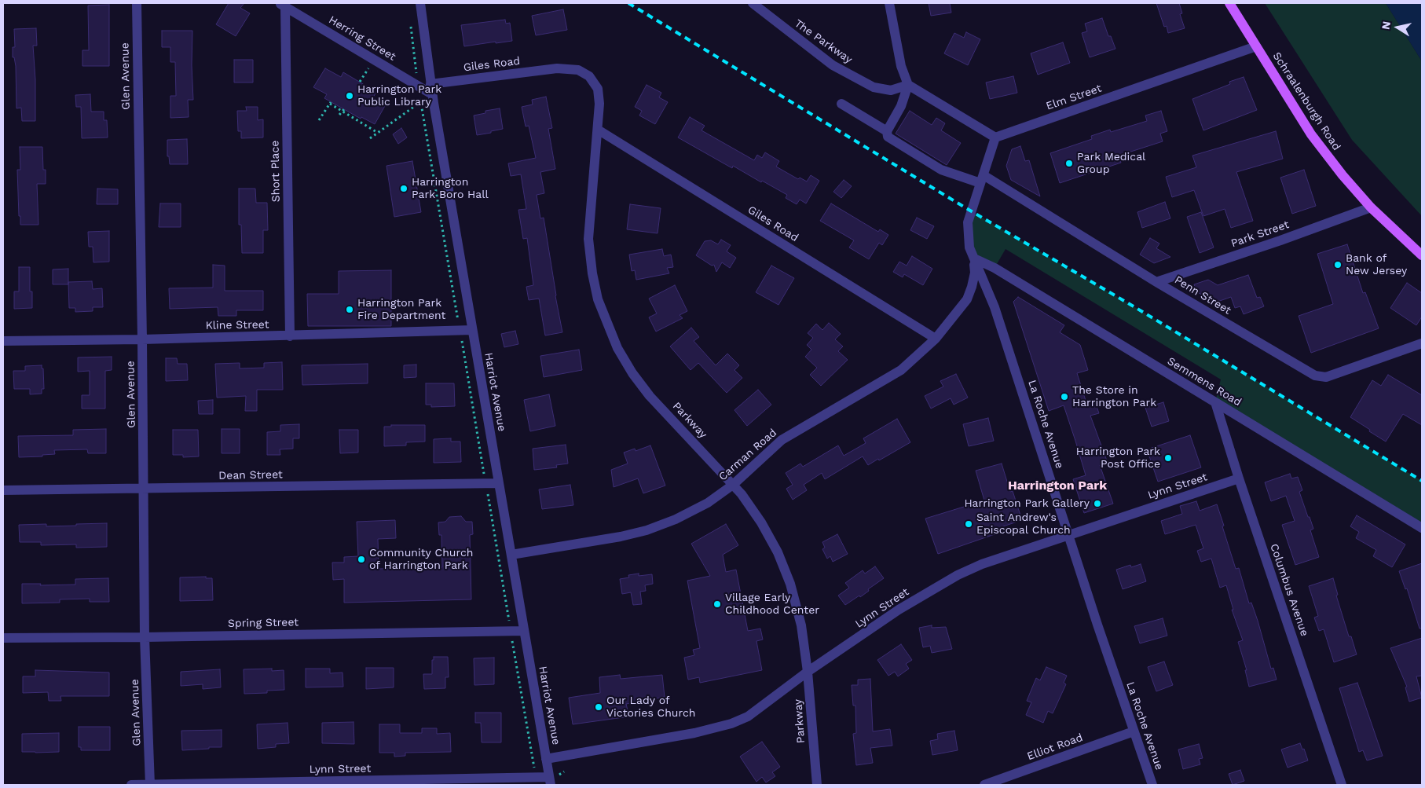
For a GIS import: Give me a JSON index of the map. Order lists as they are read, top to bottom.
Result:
{
  "streets": {
    "main road": ["Schraalenburgh Road"],
    "street": [
      "Herring Street",
      "The Parkway",
      "Giles Road",
      "Glen Avenue",
      "Elm Street",
      "Short Place",
      "Park Street",
      "Penn Street",
      "Kline Street",
      "Semmens Road",
      "Harriot Avenue",
      "Parkway",
      "La Roche Avenue",
      "Carman Road",
      "Dean Street",
      "Lynn Street",
      "Columbus Avenue",
      "Spring Street",
      "Elliot Road"
    ]
  },
  "crossings": [
    ["Herring Street", "Short Place"],
    ["Herring Street", "Harriot Avenue"],
    ["Giles Road", "Harriot Avenue"],
    ["Giles Road", "Parkway"],
    ["Giles Road", "Carman Road"],
    ["Glen Avenue", "Kline Street"],
    ["Glen Avenue", "Dean Street"],
    ["Glen Avenue", "Lynn Street"],
    ["Glen Avenue", "Spring Street"],
    ["Elm Street", "Schraalenburgh Road"],
    ["Elm Street", "La Roche Avenue"],
    ["Schraalenburgh Road", "Park Street"],
    ["Short Place", "Kline Street"],
    ["Park Street", "Penn Street"],
    ["Penn Street", "La Roche Avenue"],
    ["Kline Street", "Harriot Avenue"],
    ["Semmens Road", "La Roche Avenue"],
    ["Semmens Road", "Carman Road"],
    ["Semmens Road", "Columbus Avenue"],
    ["Harriot Avenue", "Carman Road"],
    ["Harriot Avenue", "Dean Street"],
    ["Harriot Avenue", "Lynn Street"],
    ["Harriot Avenue", "Spring Street"],
    ["Parkway", "Carman Road"],
    ["Parkway", "Lynn Street"],
    ["La Roche Avenue", "Carman Road"],
    ["La Roche Avenue", "Lynn Street"],
    ["La Roche Avenue", "Elliot Road"],
    ["Lynn Street", "Columbus Avenue"]
  ],
  "districts": ["Harrington Park"],
  "places": [
    "Harrington Park Public Library",
    "Park Medical Group",
    "Harrington Park Boro Hall",
    "Bank of New Jersey",
    "Harrington Park Fire Department",
    "The Store in Harrington Park",
    "Harrington Park Post Office",
    "Harrington Park Gallery",
    "Saint Andrew's Episcopal Church",
    "Community Church of Harrington Park",
    "Village Early Childhood Center",
    "Our Lady of Victories Church"
  ],
  "north": "left"
}
